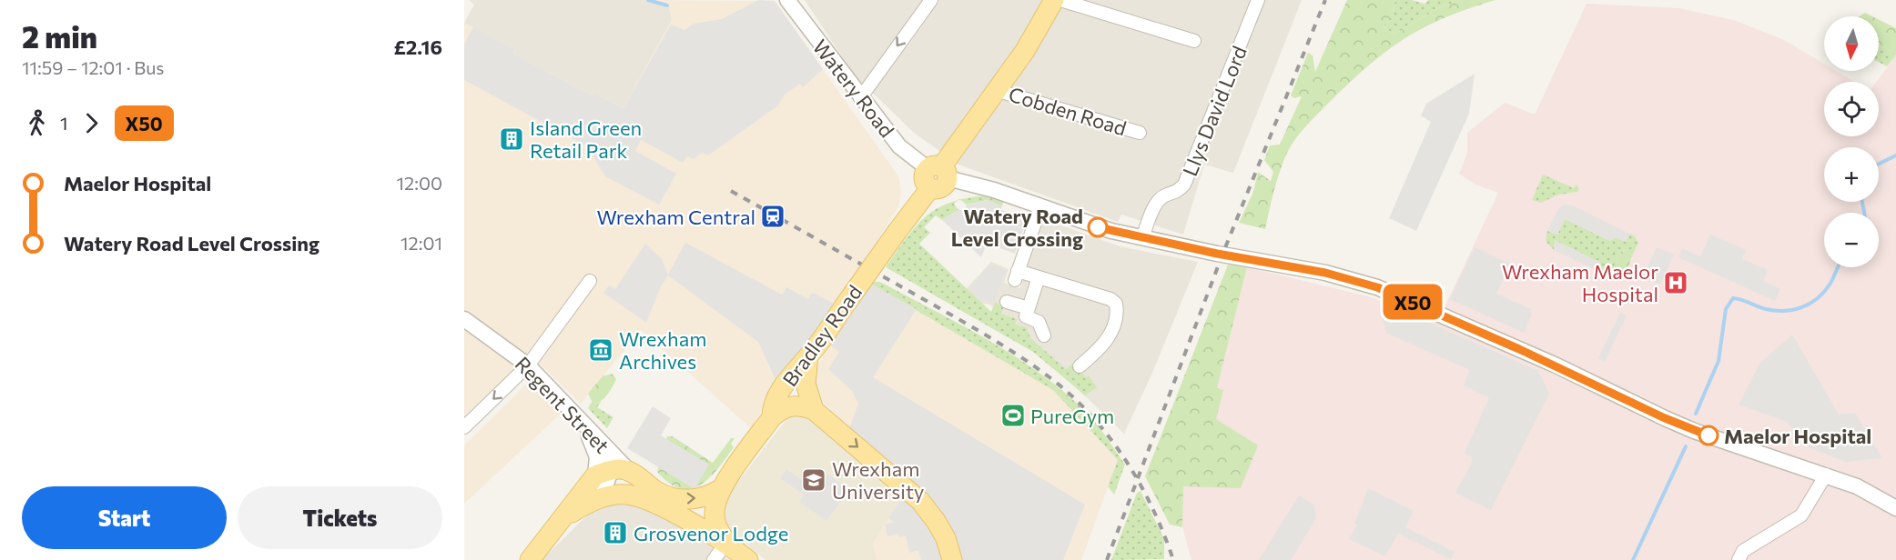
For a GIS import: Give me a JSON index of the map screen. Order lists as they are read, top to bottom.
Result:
{
  "streets": {
    "main road": ["Bradley Road", "Regent Street"],
    "street": ["Watery Road", "Cobden Road", "Llys David Lord"]
  },
  "crossings": [
    ["Watery Road", "Llys David Lord"],
    ["Watery Road", "Bradley Road"]
  ],
  "places": {
    "building": ["Island Green Retail Park", "Grosvenor Lodge"],
    "station": ["Wrexham Central"],
    "other": ["Watery Road Level Crossing", "Maelor Hospital"],
    "hospital": ["Wrexham Maelor Hospital"],
    "museum": ["Wrexham Archives"],
    "sports": ["PureGym"],
    "school or university": ["Wrexham University"]
  },
  "lines": ["bus line X50"],
  "north": "bottom",
  "page": {
    "heading": ["2 min", "11:59 – 12:01 · Bus", "£2.16"],
    "on_map": "X50",
    "map_buttons": ["+", "−"],
    "legs": ["1", "X50"],
    "list": [
      {
        "name": "Maelor Hospital",
        "value": "12:00"
      },
      {
        "name": "Watery Road Level Crossing",
        "value": "12:01"
      }
    ],
    "buttons": ["Start", "Tickets"]
  }
}
